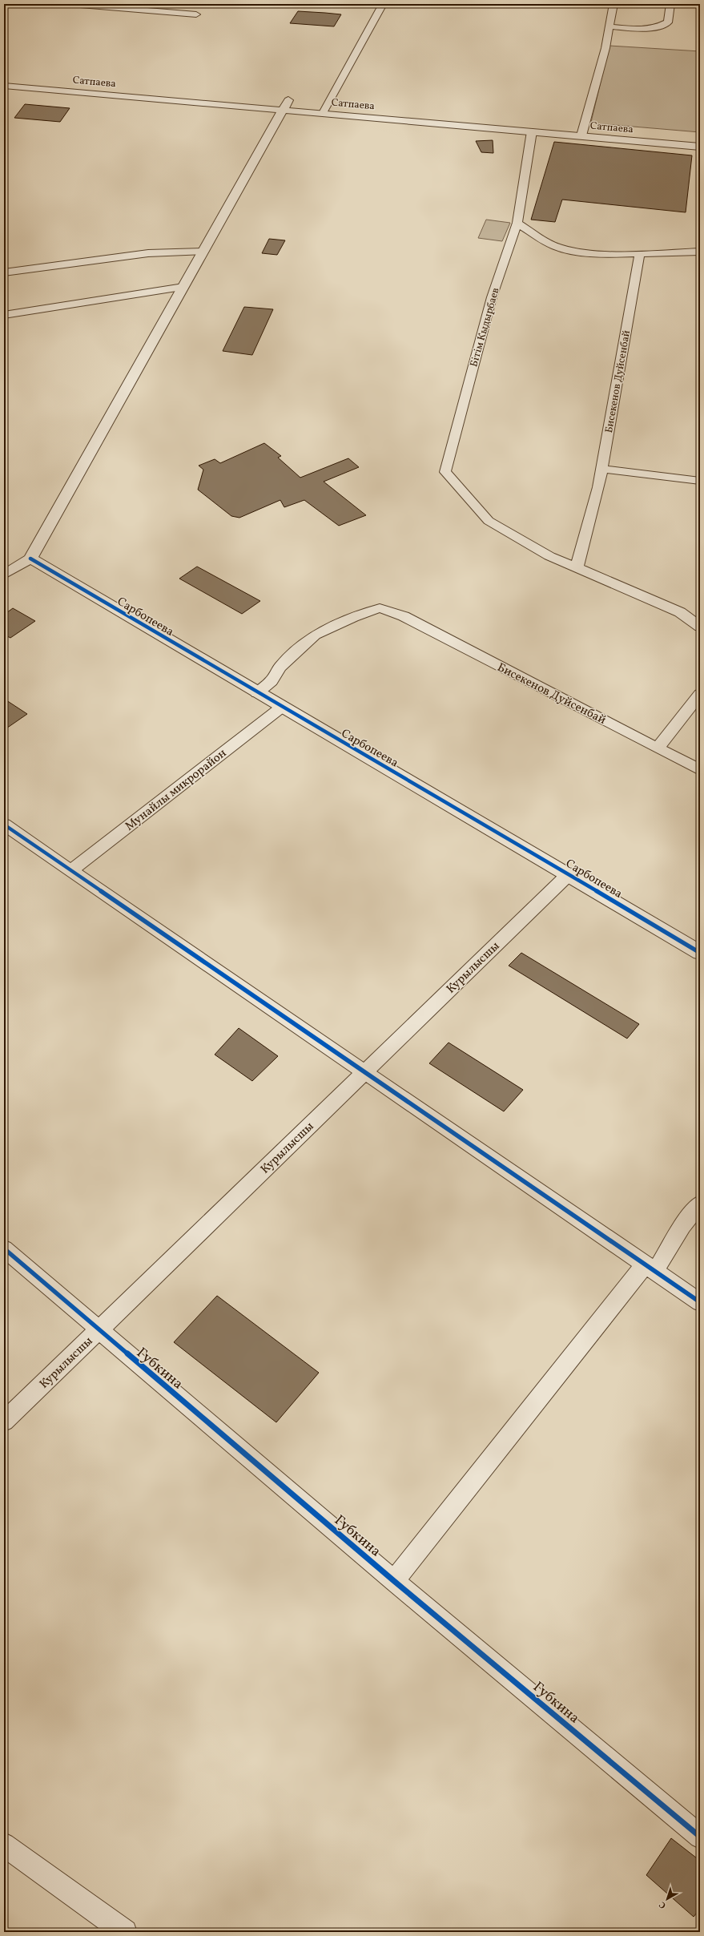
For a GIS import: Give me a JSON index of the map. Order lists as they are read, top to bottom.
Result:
{
  "streets": {
    "street": [
      "Сатпаева",
      "Бiтiм Кыдырбаев",
      "Бисекенов Дуйсенбай",
      "Сарбопеева",
      "Мунайлы микрорайон",
      "Курылысшы",
      "Губкина"
    ]
  },
  "crossings": [
    ["Сатпаева", "Бiтiм Кыдырбаев"],
    ["Бiтiм Кыдырбаев", "Бисекенов Дуйсенбай"],
    ["Бисекенов Дуйсенбай", "Сарбопеева"],
    ["Сарбопеева", "Мунайлы микрорайон"],
    ["Сарбопеева", "Курылысшы"],
    ["Курылысшы", "Губкина"]
  ],
  "north": "bottom left"
}
